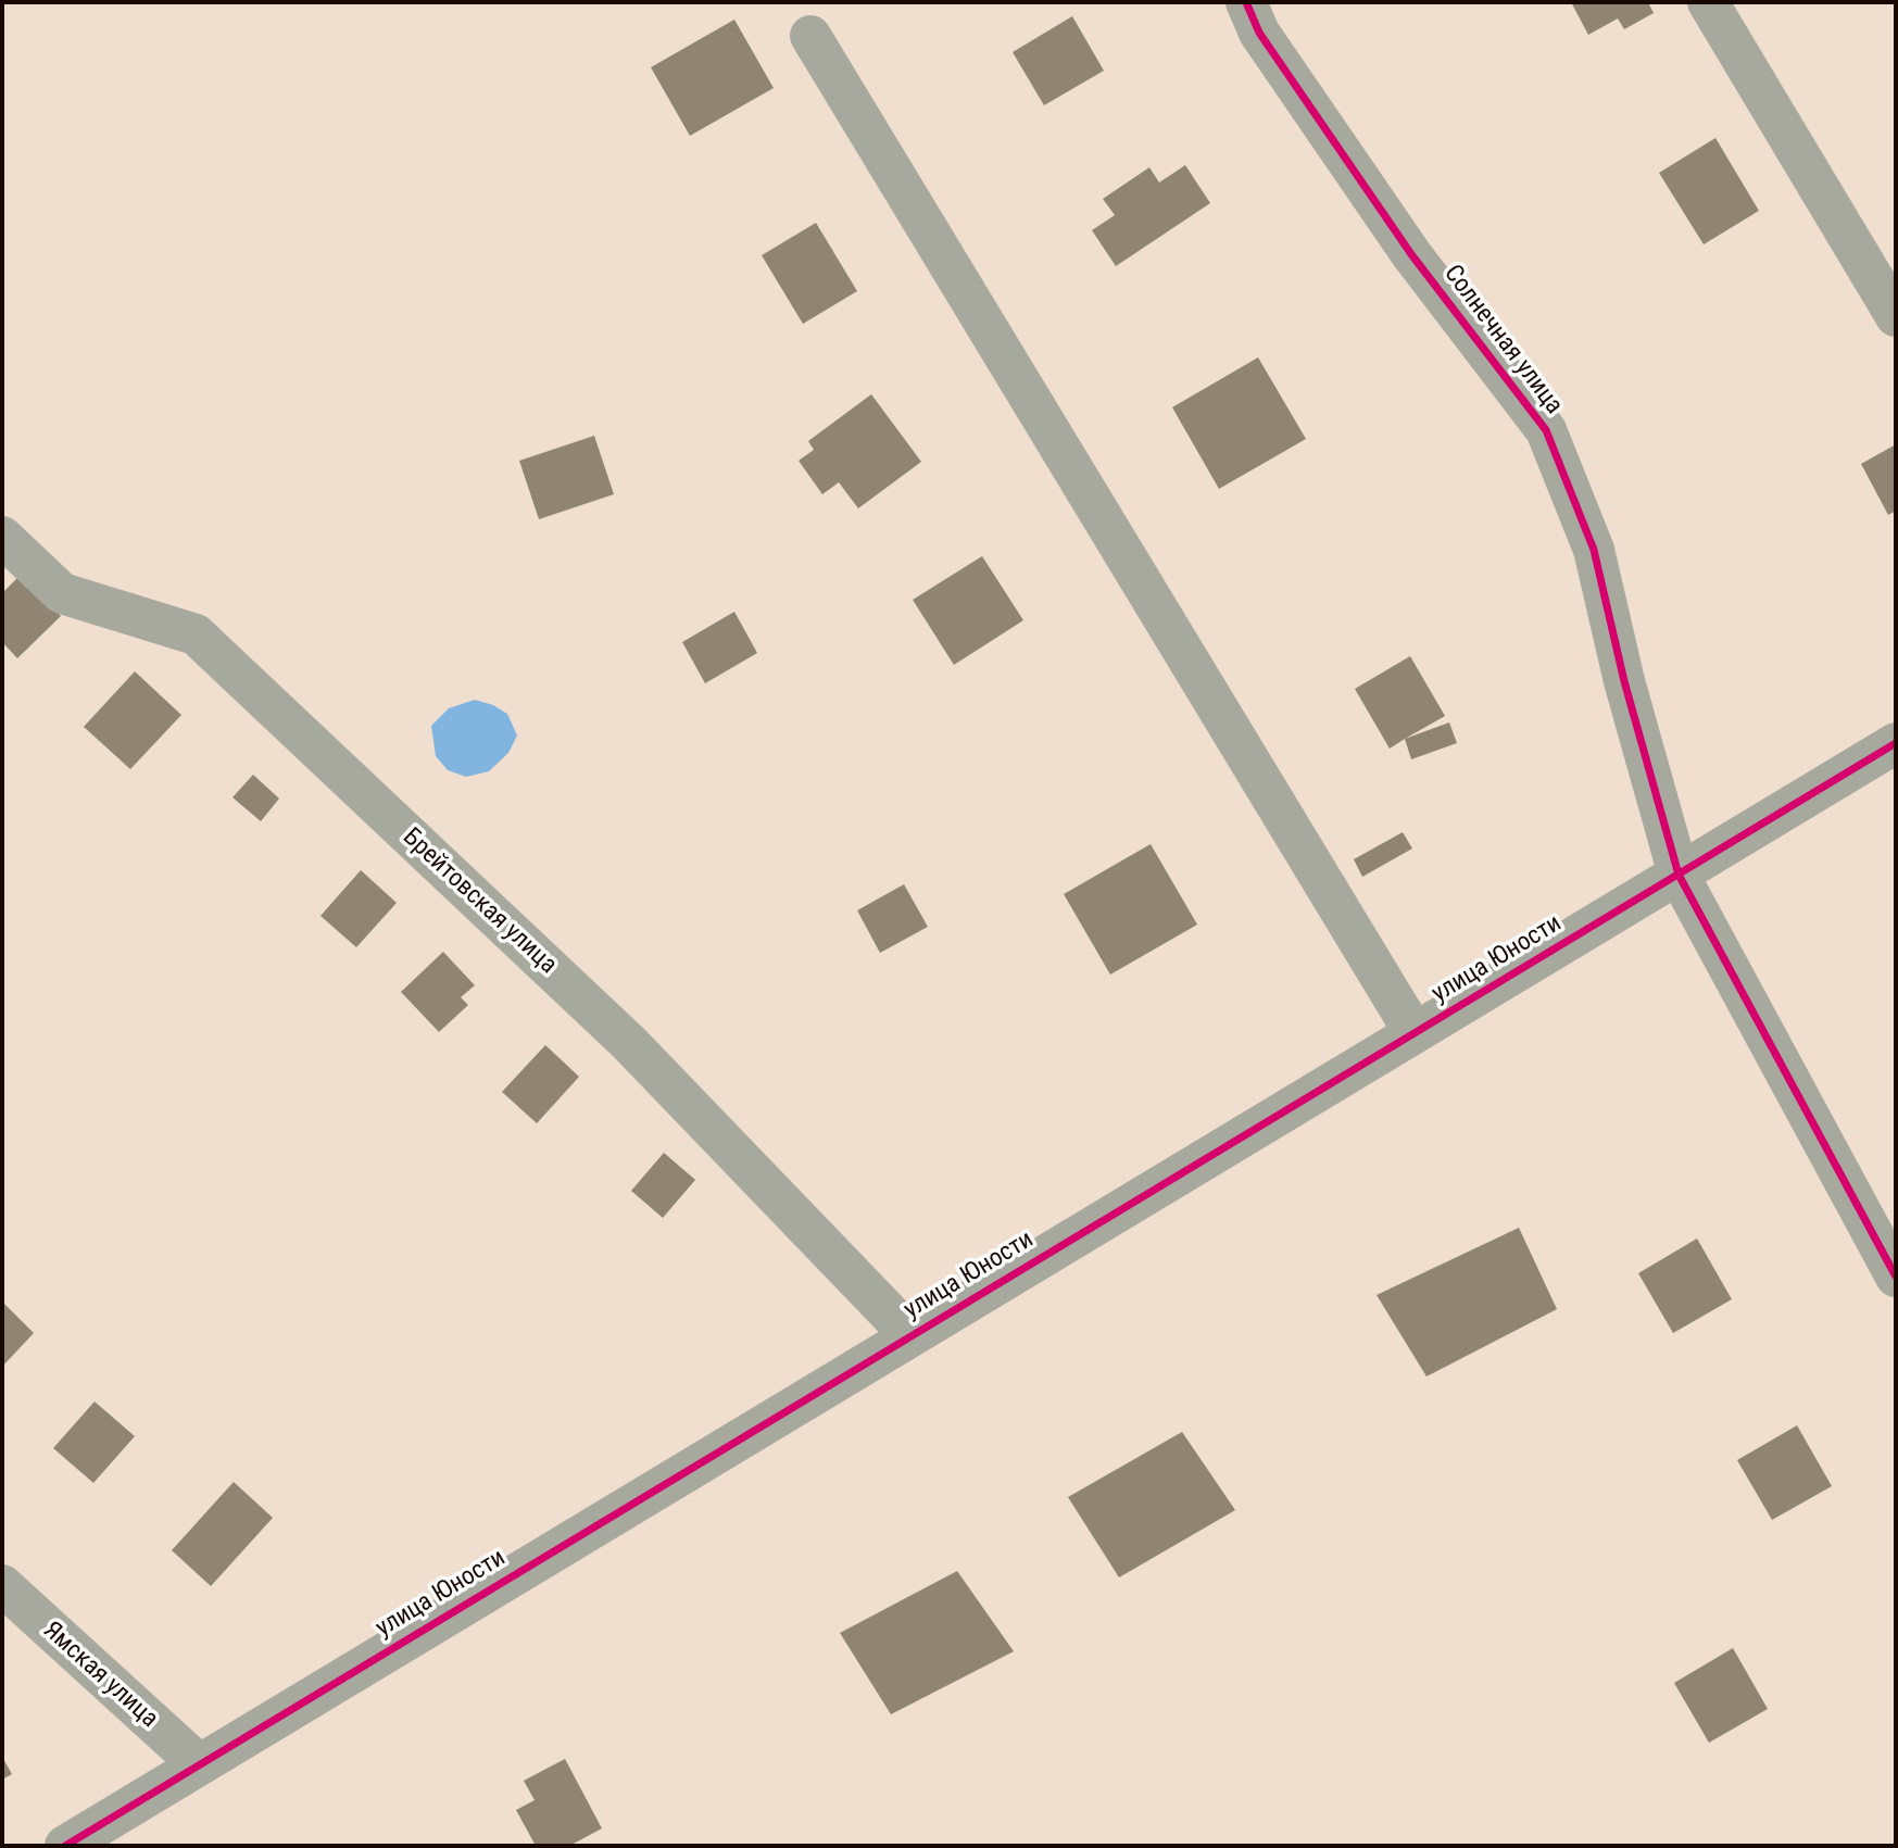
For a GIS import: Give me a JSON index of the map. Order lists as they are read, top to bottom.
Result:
{
  "streets": {
    "street": [
      "Солнечная улица",
      "Брейтовская улица",
      "улица Юности",
      "Ямская улица"
    ]
  },
  "crossings": [
    ["Солнечная улица", "улица Юности"],
    ["Брейтовская улица", "улица Юности"],
    ["улица Юности", "Ямская улица"]
  ]
}
